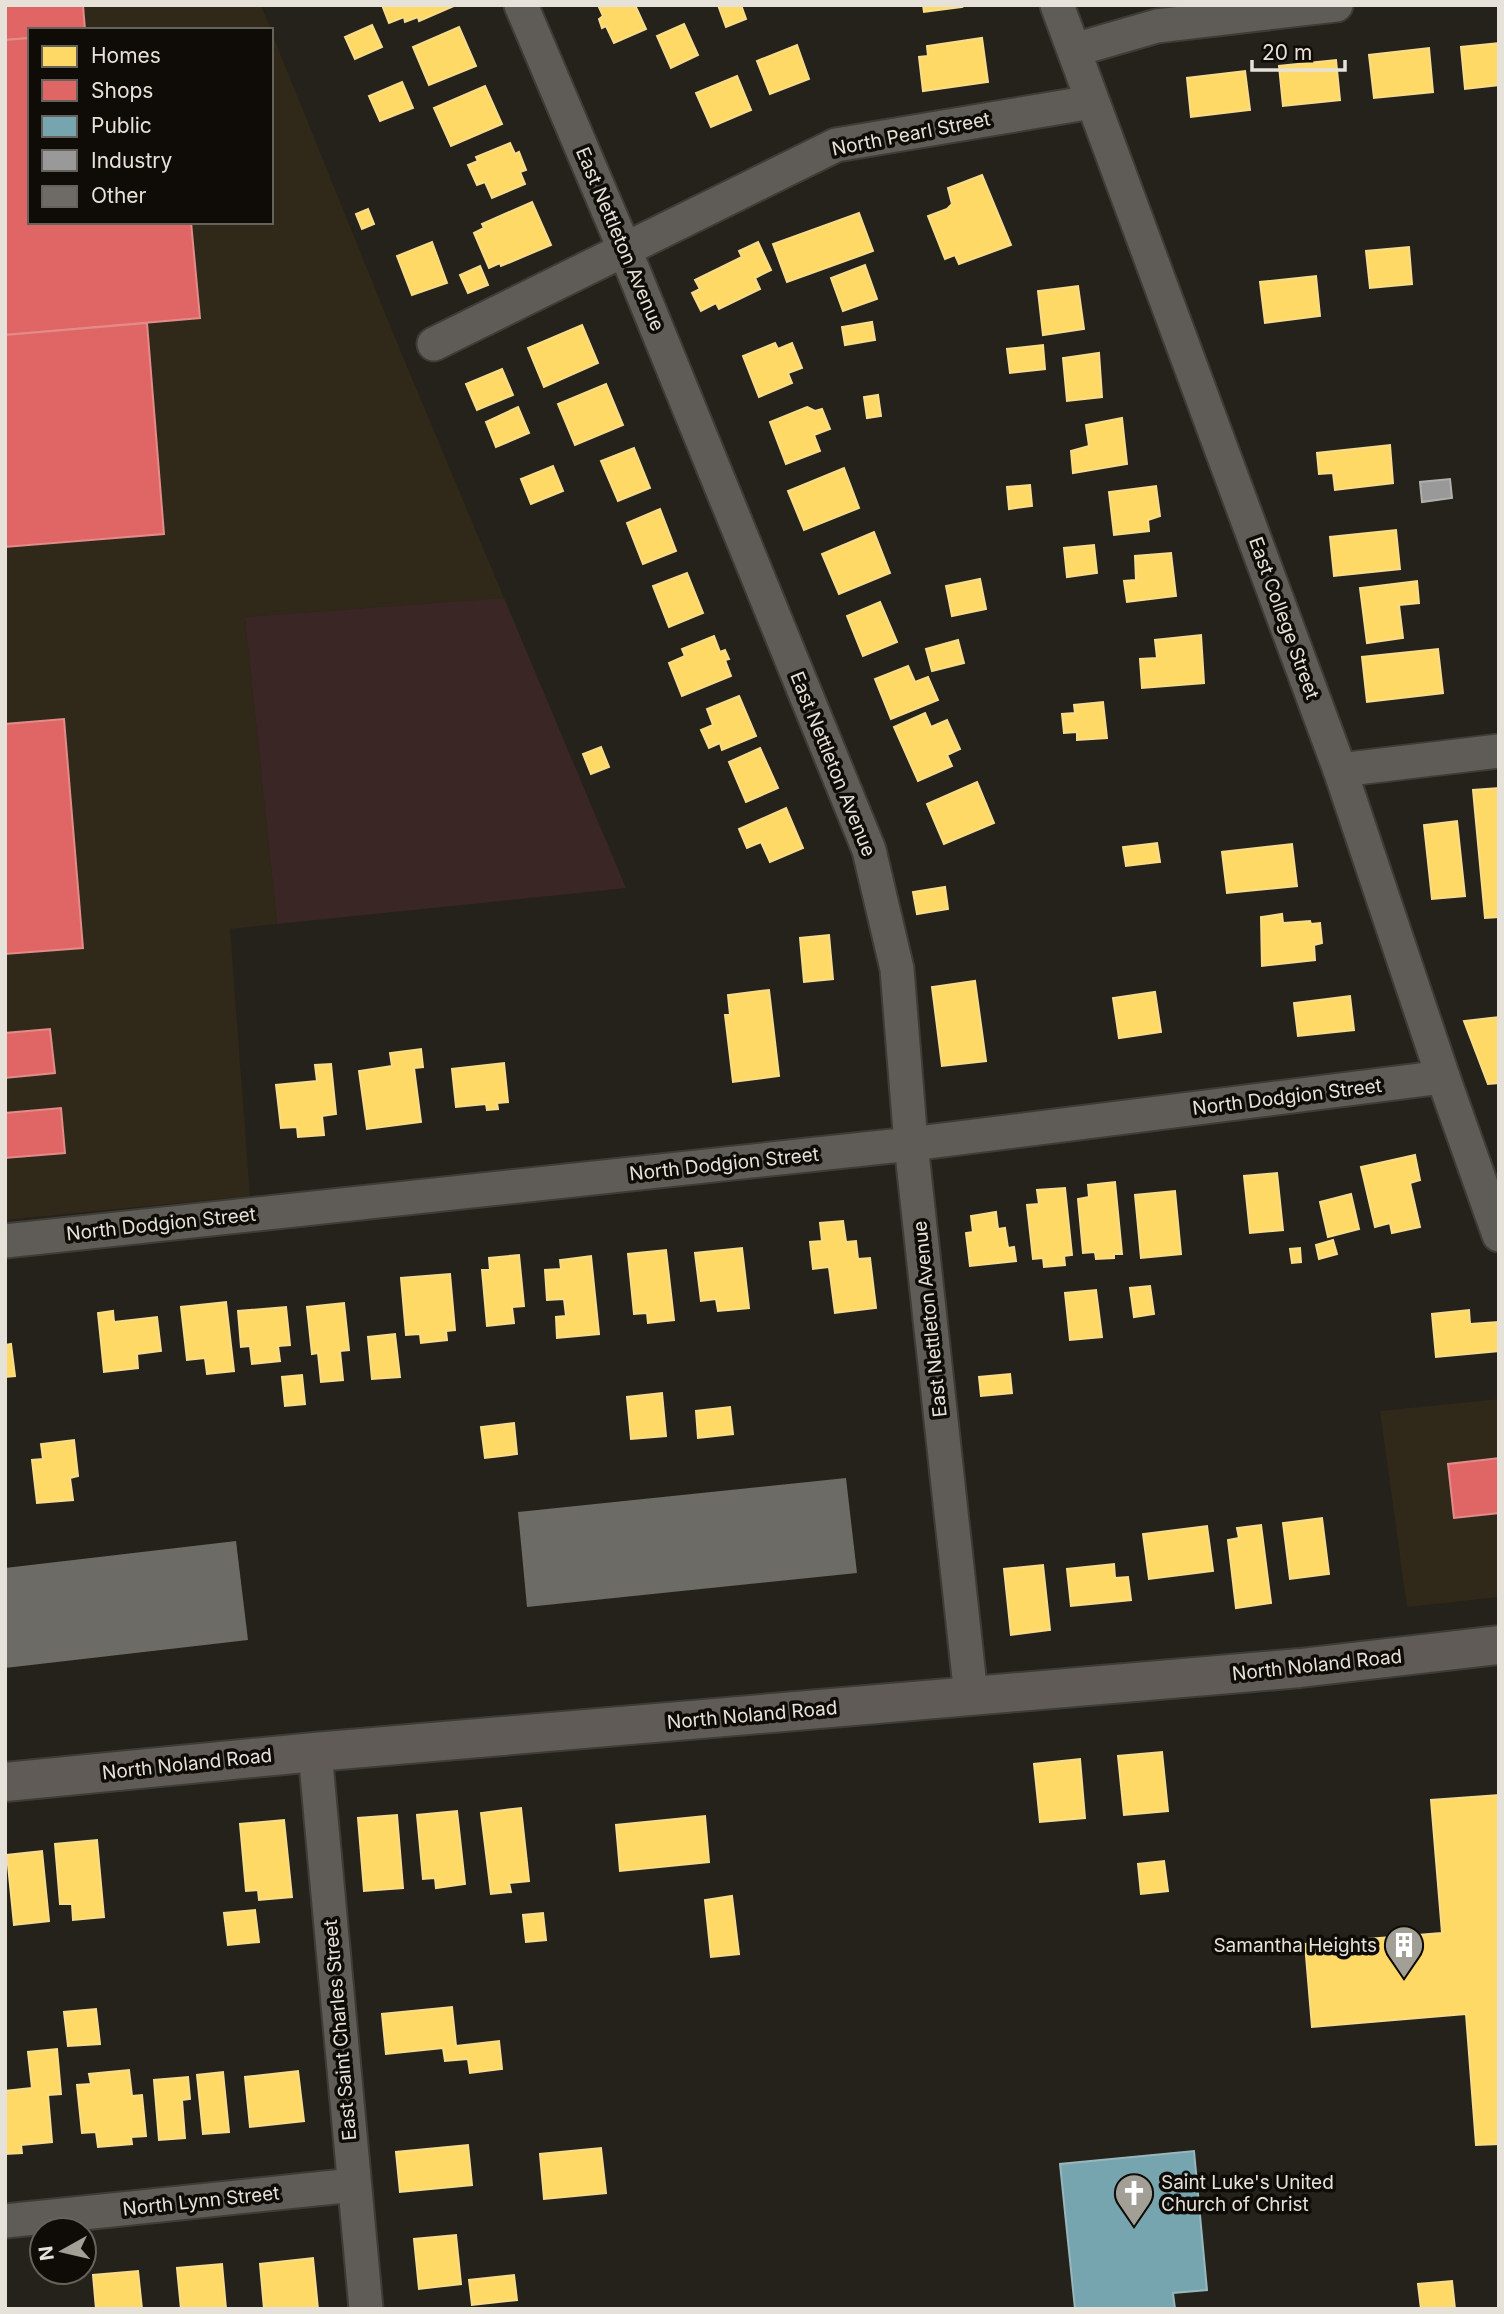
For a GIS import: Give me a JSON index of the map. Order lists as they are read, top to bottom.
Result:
{
  "streets": {
    "main road": ["North Noland Road"],
    "street": [
      "North Pearl Street",
      "East Nettleton Avenue",
      "East College Street",
      "North Dodgion Street",
      "East Saint Charles Street",
      "North Lynn Street"
    ]
  },
  "crossings": [
    ["North Pearl Street", "East Nettleton Avenue"],
    ["North Pearl Street", "East College Street"],
    ["East Nettleton Avenue", "North Dodgion Street"],
    ["East Nettleton Avenue", "North Noland Road"],
    ["East College Street", "North Dodgion Street"],
    ["North Noland Road", "East Saint Charles Street"],
    ["East Saint Charles Street", "North Lynn Street"]
  ],
  "places": {
    "building": ["Samantha Heights"],
    "church": ["Saint Luke's United Church of Christ"]
  },
  "legend": [
    "Homes",
    "Shops",
    "Public",
    "Industry",
    "Other"
  ],
  "scale_bar": "20 m",
  "north": "left"
}
